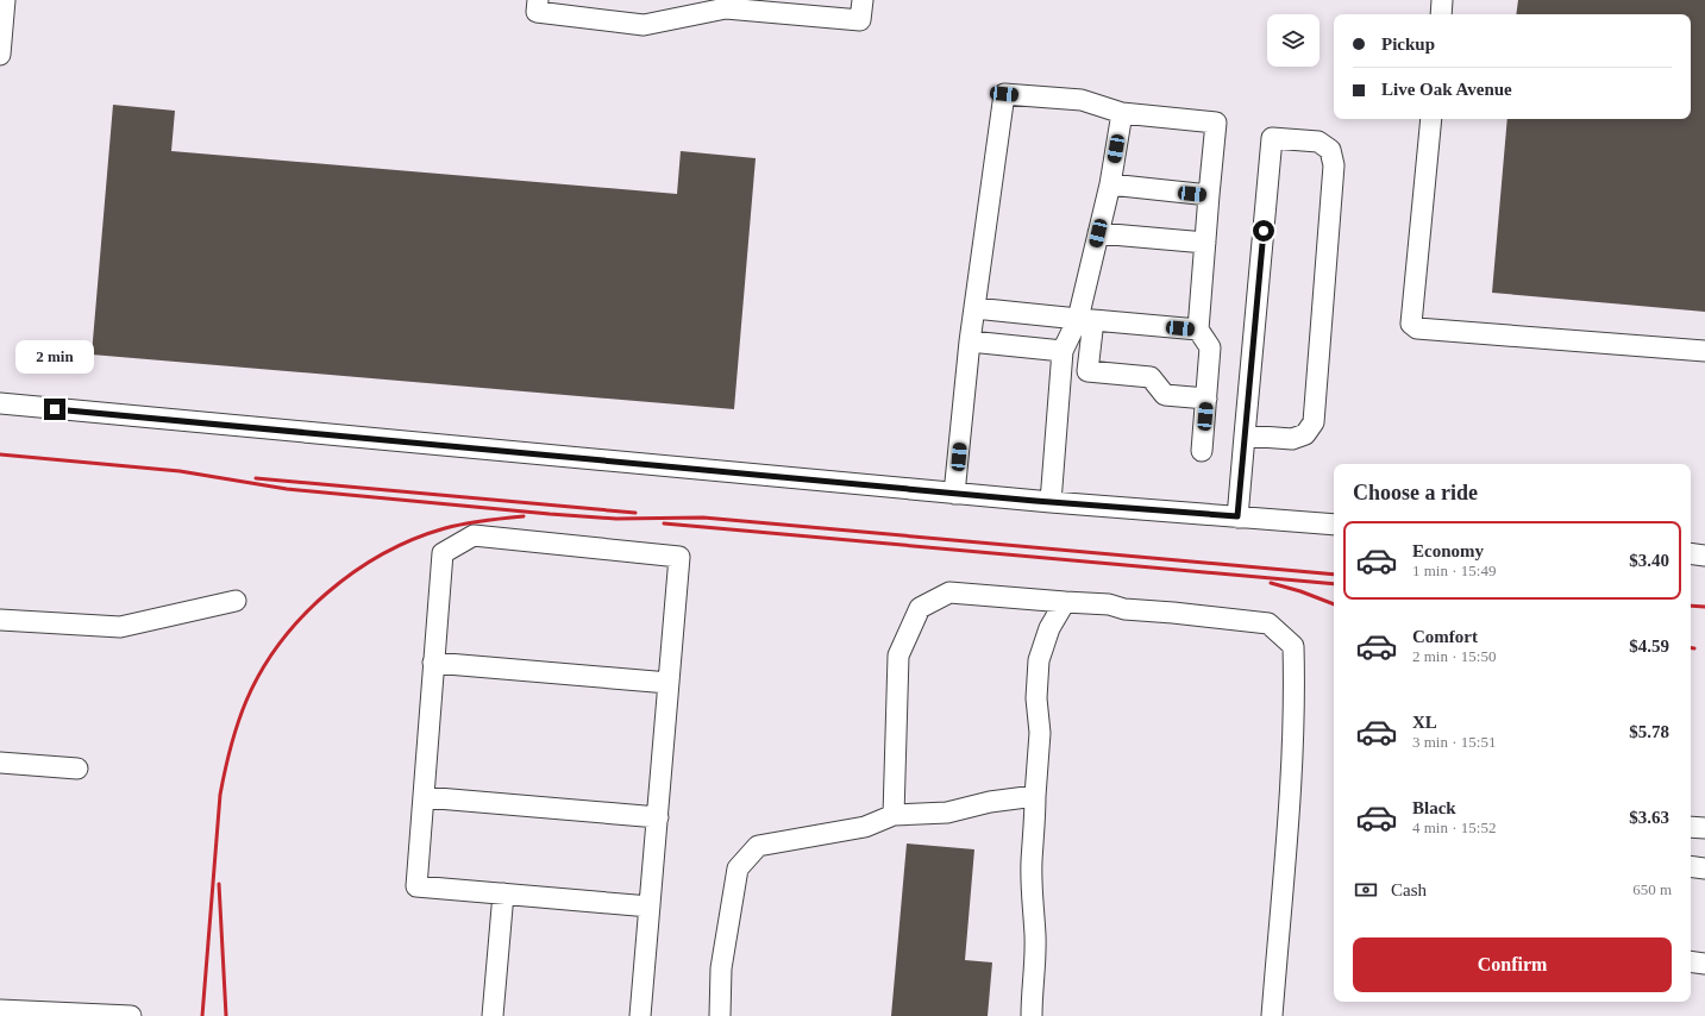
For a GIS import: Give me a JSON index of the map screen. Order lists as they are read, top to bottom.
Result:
{
  "page": {
    "banner": ["Pickup", "Live Oak Avenue"],
    "bubble": "2 min",
    "heading": "Choose a ride",
    "list": [
      {
        "name": "Economy",
        "note": "1 min · 15:49",
        "value": "$3.40"
      },
      {
        "name": "Comfort",
        "note": "2 min · 15:50",
        "value": "$4.59"
      },
      {
        "name": "XL",
        "note": "3 min · 15:51",
        "value": "$5.78"
      },
      {
        "name": "Black",
        "note": "4 min · 15:52",
        "value": "$3.63"
      }
    ],
    "pay": ["Cash", "650 m"],
    "buttons": "Confirm"
  }
}
